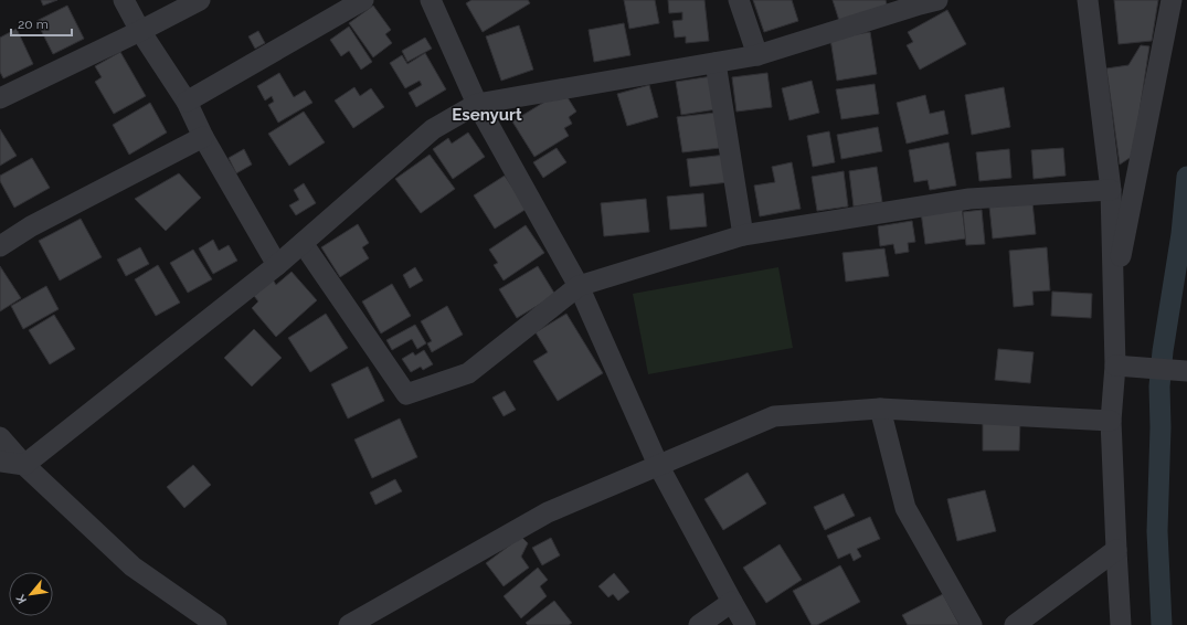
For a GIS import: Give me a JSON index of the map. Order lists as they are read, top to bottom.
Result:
{
  "districts": ["Esenyurt"],
  "scale_bar": "20 m",
  "north": "bottom left"
}
